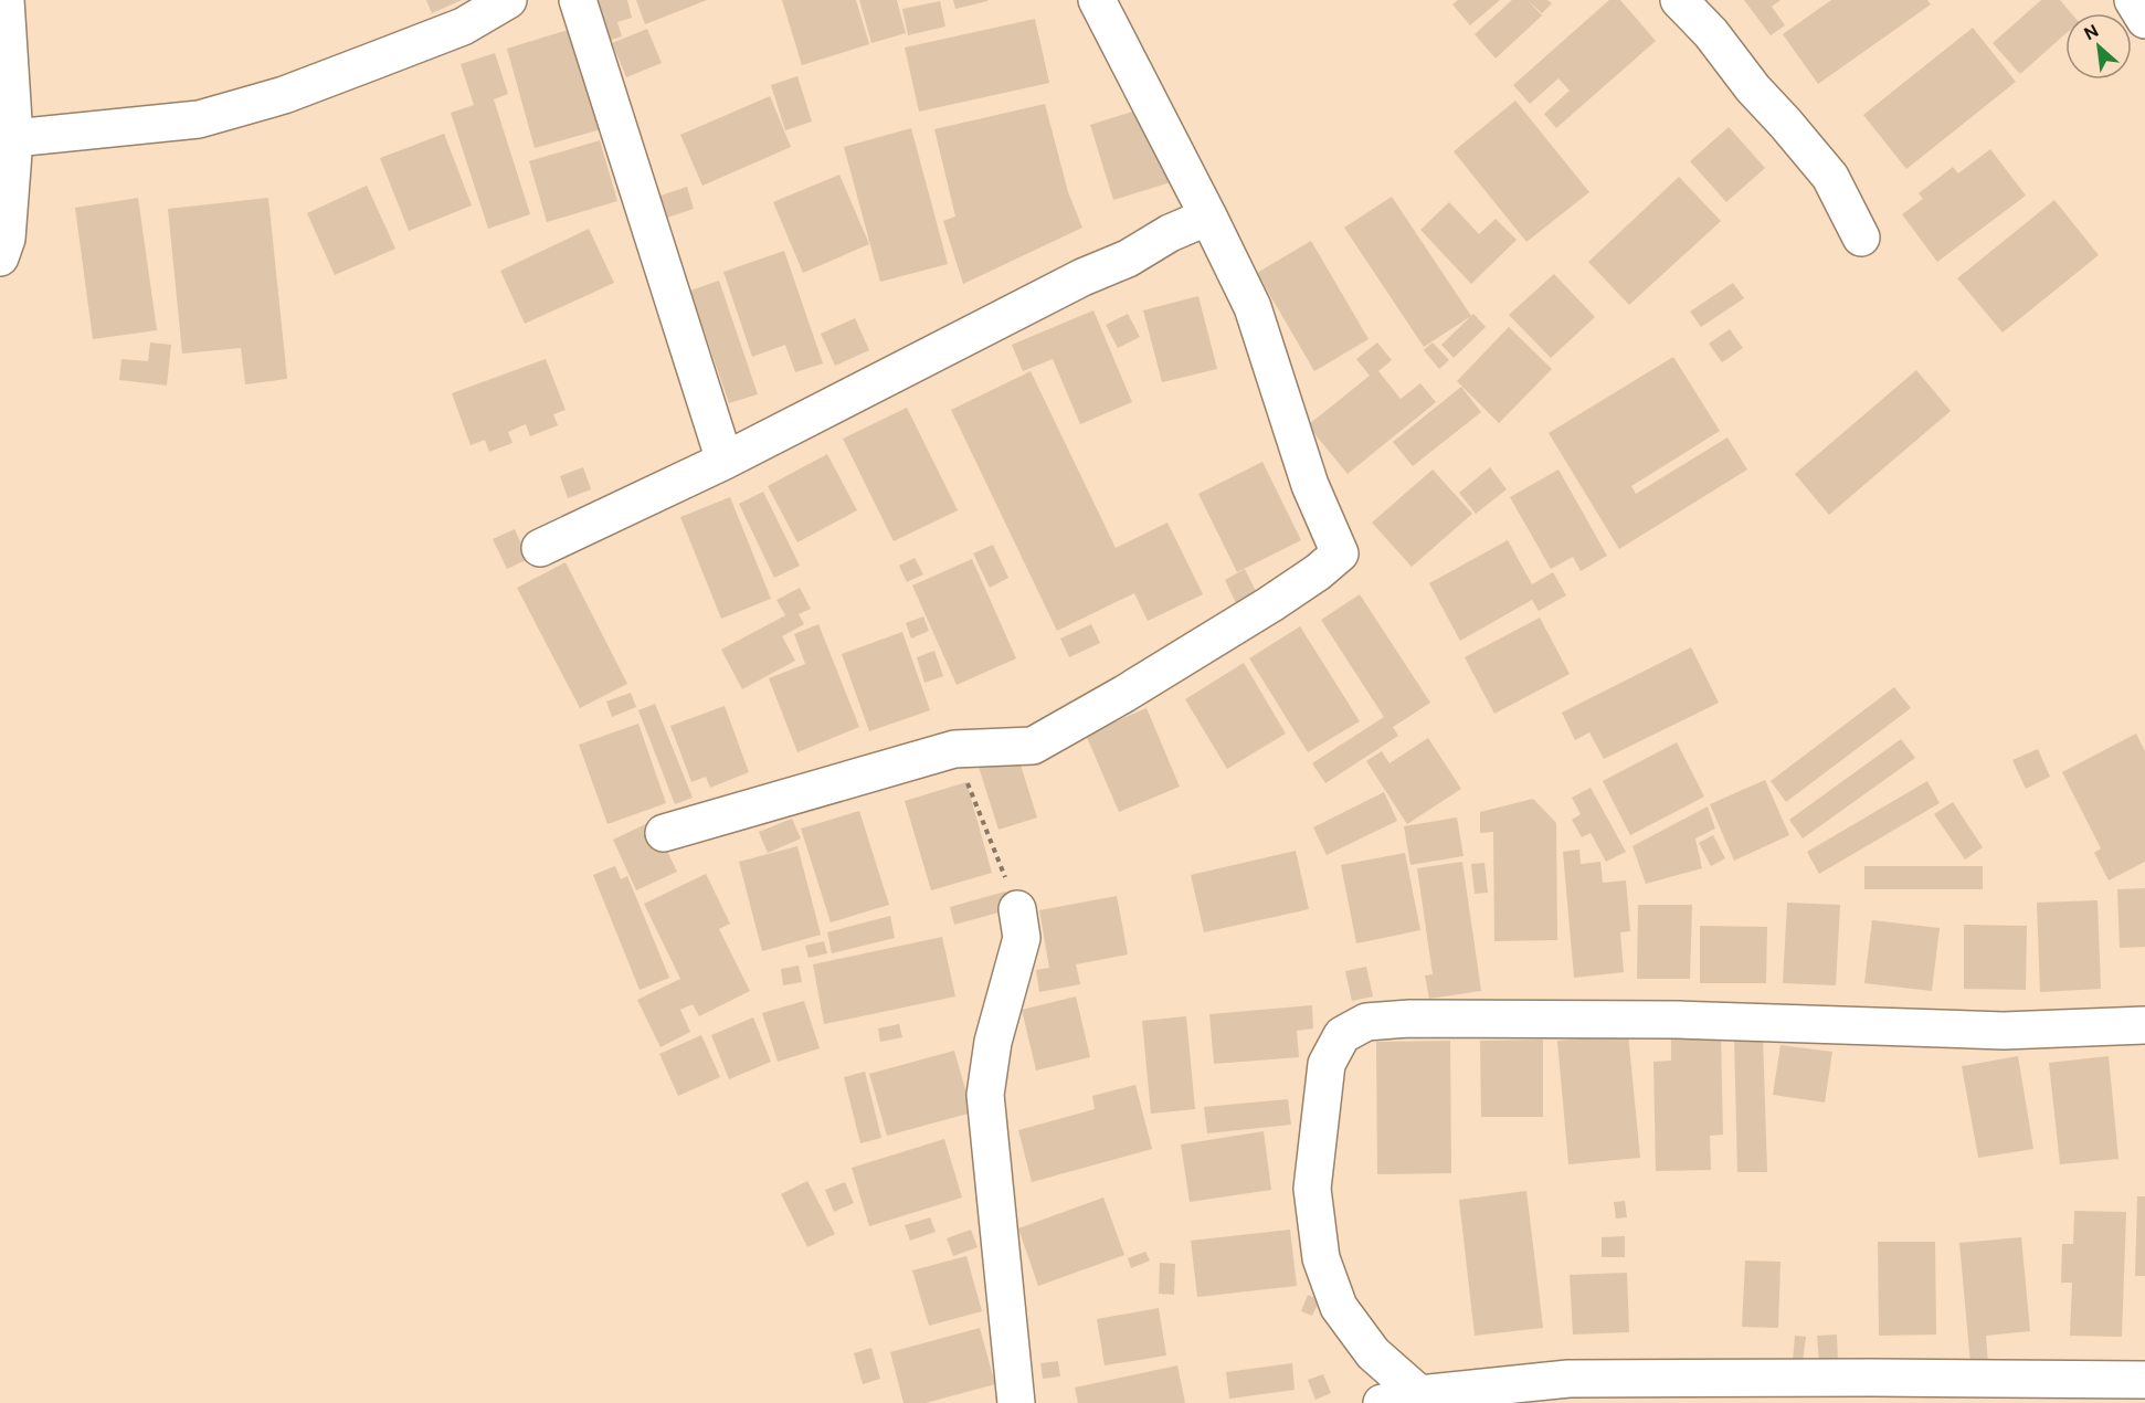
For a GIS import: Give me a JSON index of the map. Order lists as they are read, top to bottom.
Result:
{
  "north": "top left"
}
